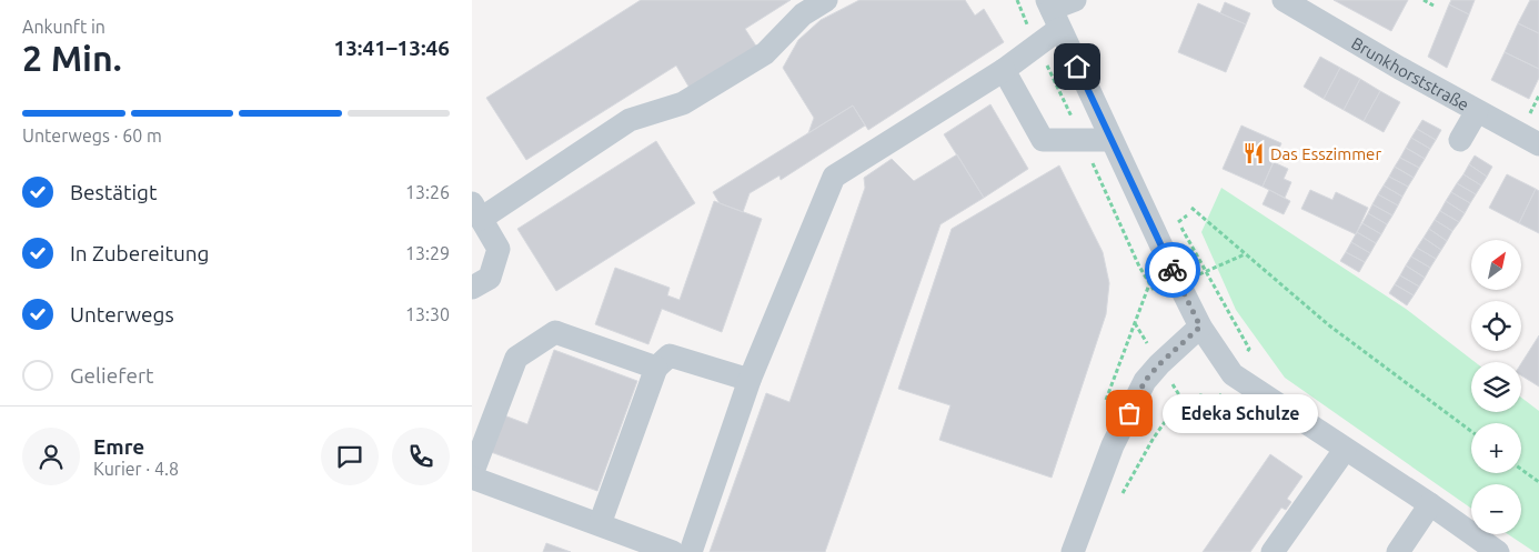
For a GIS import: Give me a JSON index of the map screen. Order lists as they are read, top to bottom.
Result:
{
  "streets": {
    "street": ["Brunkhorststraße"]
  },
  "places": {
    "restaurant": ["Das Esszimmer"],
    "other": ["Edeka Schulze"]
  },
  "north": "top right",
  "page": {
    "heading": ["2 Min.", "Ankunft in", "13:41–13:46"],
    "panel": ["Emre", "Kurier · 4.8"],
    "bar": "Unterwegs · 60 m",
    "list": [
      ["Bestätigt", "13:26"],
      ["In Zubereitung", "13:29"],
      ["Unterwegs", "13:30"],
      "Geliefert"
    ],
    "map_buttons": ["+", "−"],
    "bubble": "Edeka Schulze"
  }
}
